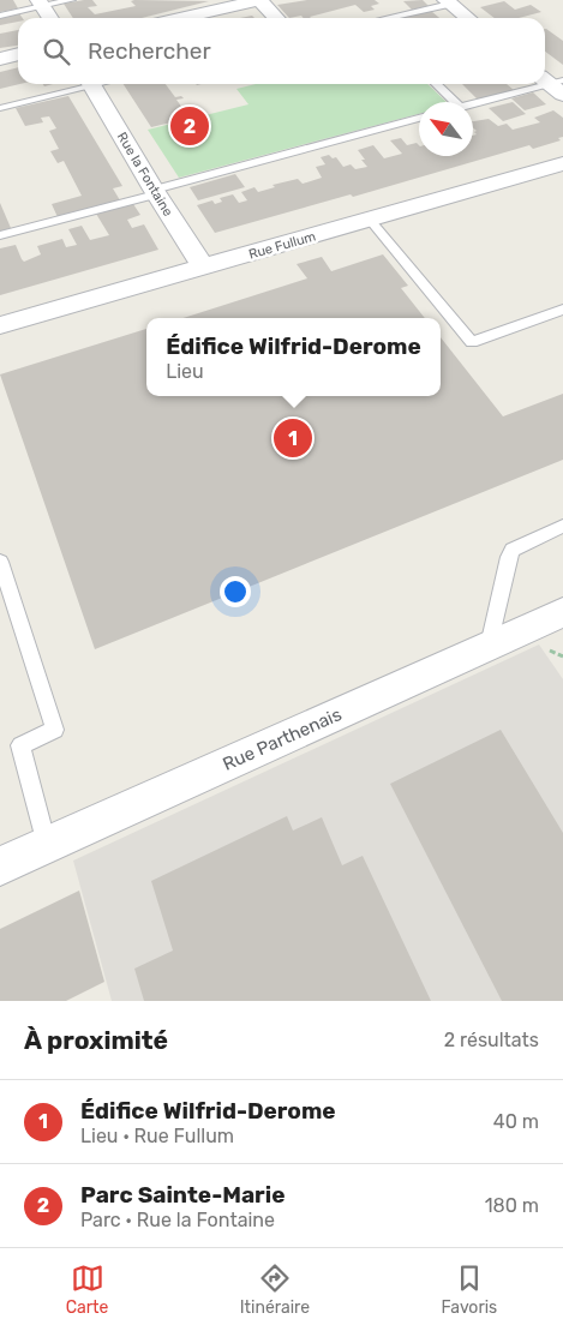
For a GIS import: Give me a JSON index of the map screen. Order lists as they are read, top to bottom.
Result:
{
  "streets": {
    "street": ["Rue la Fontaine", "Rue Fullum", "Rue Parthenais"]
  },
  "crossings": [
    ["Rue la Fontaine", "Rue Fullum"]
  ],
  "north": "top left",
  "page": {
    "search": "Rechercher",
    "pins": ["2", "1"],
    "popup": ["Édifice Wilfrid-Derome", "Lieu"],
    "heading": ["À proximité", "2 résultats"],
    "list": [
      {
        "mark": "1",
        "name": "Édifice Wilfrid-Derome",
        "note": "Lieu · Rue Fullum",
        "value": "40 m"
      },
      {
        "mark": "2",
        "name": "Parc Sainte-Marie",
        "note": "Parc · Rue la Fontaine",
        "value": "180 m"
      }
    ],
    "nav": ["Carte", "Itinéraire", "Favoris"]
  }
}
